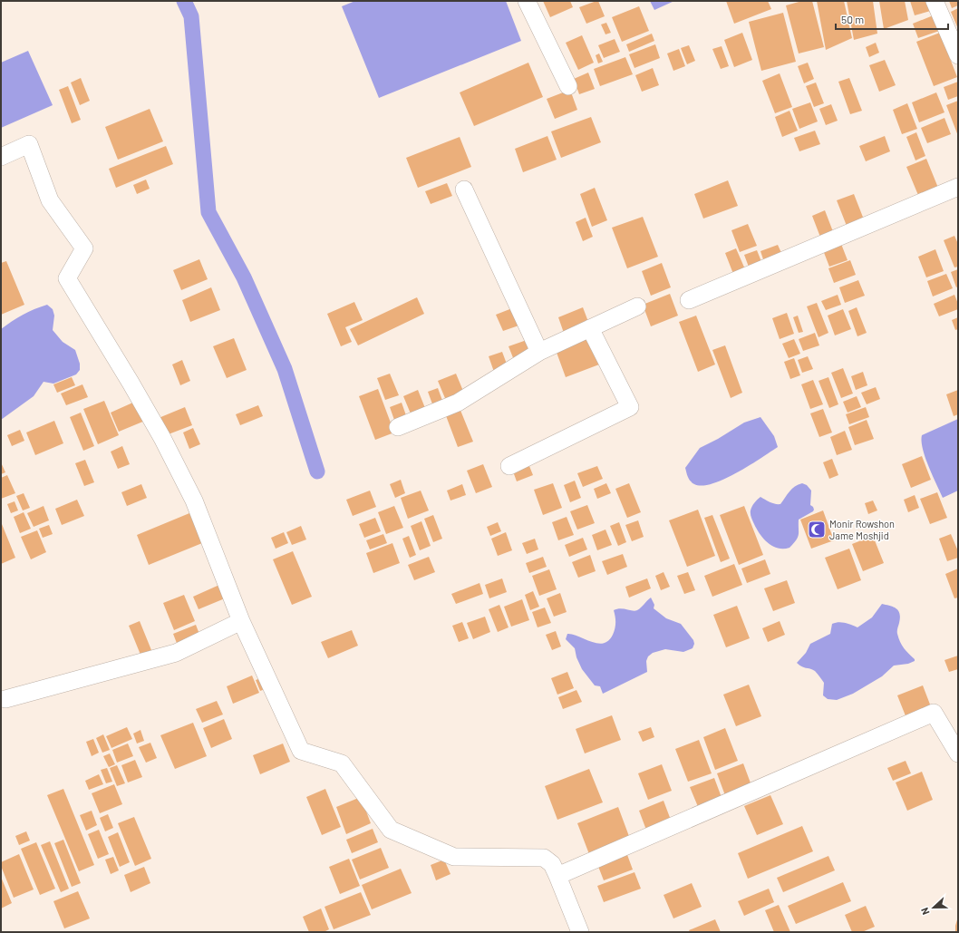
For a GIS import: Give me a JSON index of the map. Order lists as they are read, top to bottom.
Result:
{
  "places": {
    "mosque": ["Monir Rowshon Jame Moshjid"]
  },
  "scale_bar": "50 m",
  "north": "left"
}
